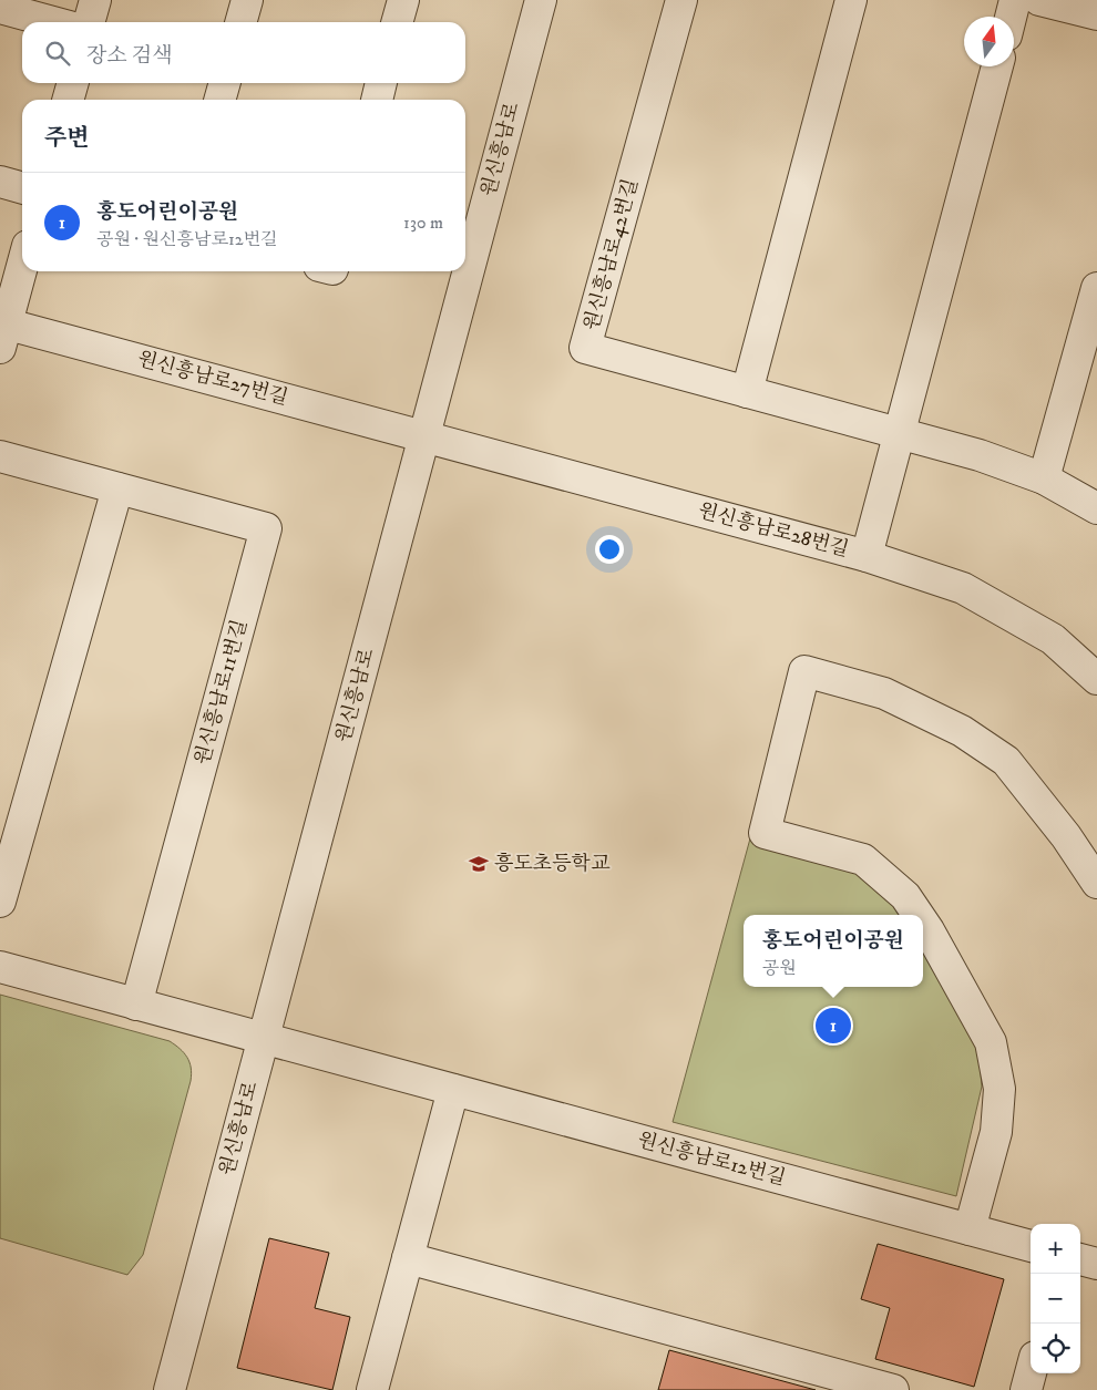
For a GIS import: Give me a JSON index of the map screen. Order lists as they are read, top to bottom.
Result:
{
  "streets": {
    "street": [
      "원신흥남로",
      "원신흥남로42번길",
      "원신흥남로27번길",
      "원신흥남로28번길",
      "원신흥남로11번길",
      "원신흥남로12번길"
    ]
  },
  "crossings": [
    ["원신흥남로", "원신흥남로27번길"],
    ["원신흥남로", "원신흥남로28번길"],
    ["원신흥남로", "원신흥남로12번길"],
    ["원신흥남로27번길", "원신흥남로28번길"]
  ],
  "places": {
    "school or university": ["흥도초등학교"]
  },
  "north": "top",
  "page": {
    "search": "장소 검색",
    "heading": "주변",
    "list": [
      {
        "mark": "1",
        "name": "홍도어린이공원",
        "note": "공원 · 원신흥남로12번길",
        "value": "130 m"
      }
    ],
    "popup": ["홍도어린이공원", "공원"],
    "pins": "1",
    "map_buttons": ["+", "−"]
  }
}
